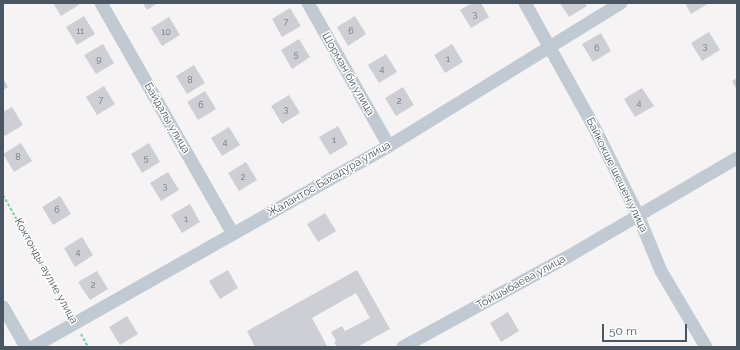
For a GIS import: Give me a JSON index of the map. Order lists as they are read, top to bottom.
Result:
{
  "streets": {
    "street": [
      "Шорман би улица",
      "Байдалы улица",
      "Байкокше шешен улица",
      "Жалантос Бахадура улица",
      "Тойшыбаева улица"
    ],
    "path": ["Коктонды аулие улица"]
  },
  "crossings": [
    ["Шорман би улица", "Жалантос Бахадура улица"],
    ["Байдалы улица", "Жалантос Бахадура улица"],
    ["Байкокше шешен улица", "Жалантос Бахадура улица"],
    ["Байкокше шешен улица", "Тойшыбаева улица"],
    ["Жалантос Бахадура улица", "Коктонды аулие улица"]
  ],
  "house_numbers": [
    "3",
    "7",
    "11",
    "6",
    "10",
    "3",
    "6",
    "5",
    "9",
    "1",
    "4",
    "8",
    "7",
    "2",
    "4",
    "6",
    "3",
    "1",
    "4",
    "8",
    "5",
    "2",
    "3",
    "6",
    "1",
    "4",
    "2"
  ],
  "scale_bar": "50 m"
}
